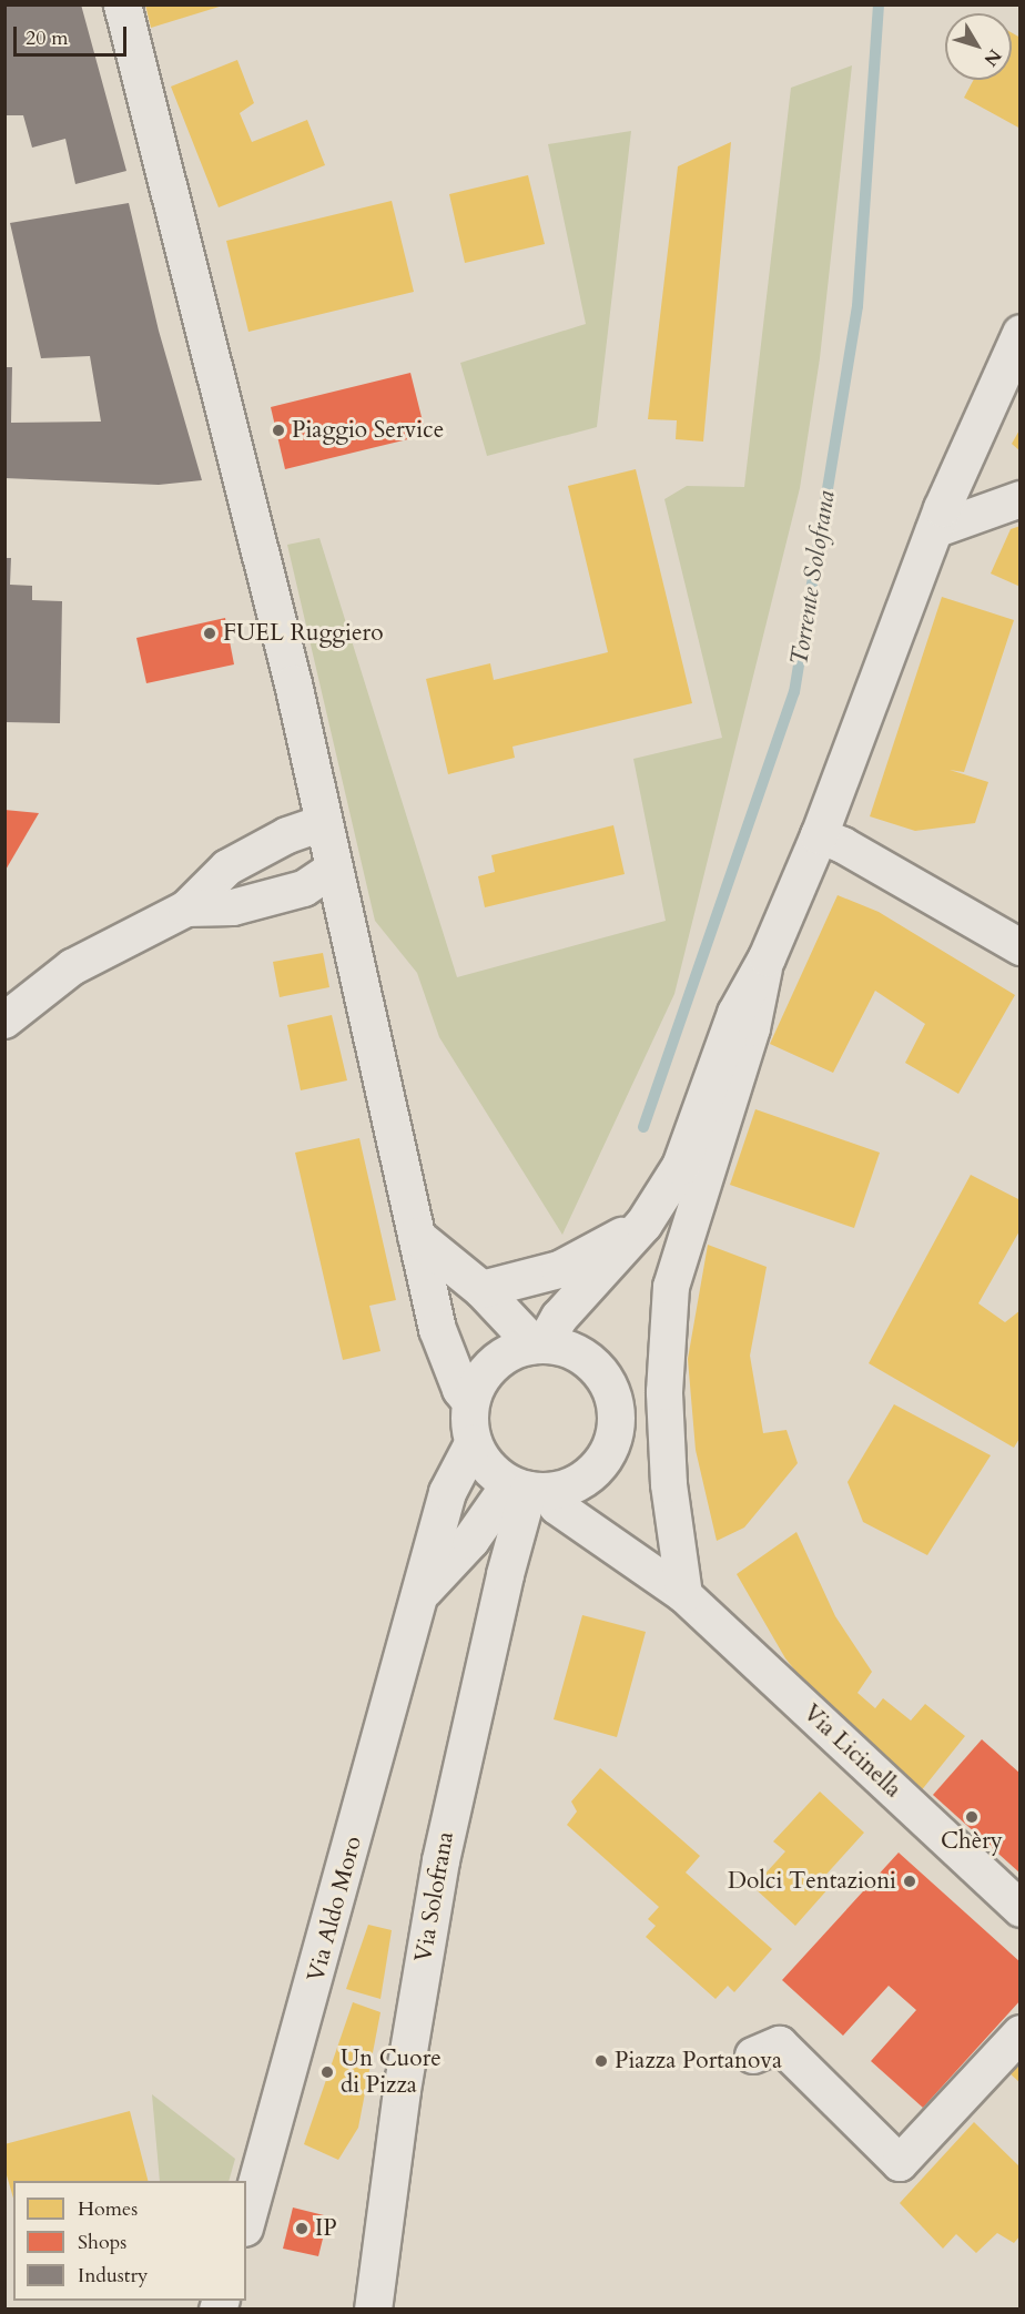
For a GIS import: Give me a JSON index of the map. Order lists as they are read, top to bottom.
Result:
{
  "streets": {
    "main road": ["Via Solofrana", "Via Aldo Moro"],
    "street": ["Via Licinella"]
  },
  "crossings": [
    ["Via Licinella", "Via Solofrana"],
    ["Via Licinella", "Via Aldo Moro"],
    ["Via Solofrana", "Via Aldo Moro"]
  ],
  "water": ["Torrente Solofrana"],
  "places": [
    "Piaggio Service",
    "FUEL Ruggiero",
    "Chèry",
    "Dolci Tentazioni",
    "Piazza Portanova",
    "Un Cuore di Pizza",
    "IP"
  ],
  "legend": ["Homes", "Shops", "Industry"],
  "scale_bar": "20 m",
  "north": "bottom right"
}
